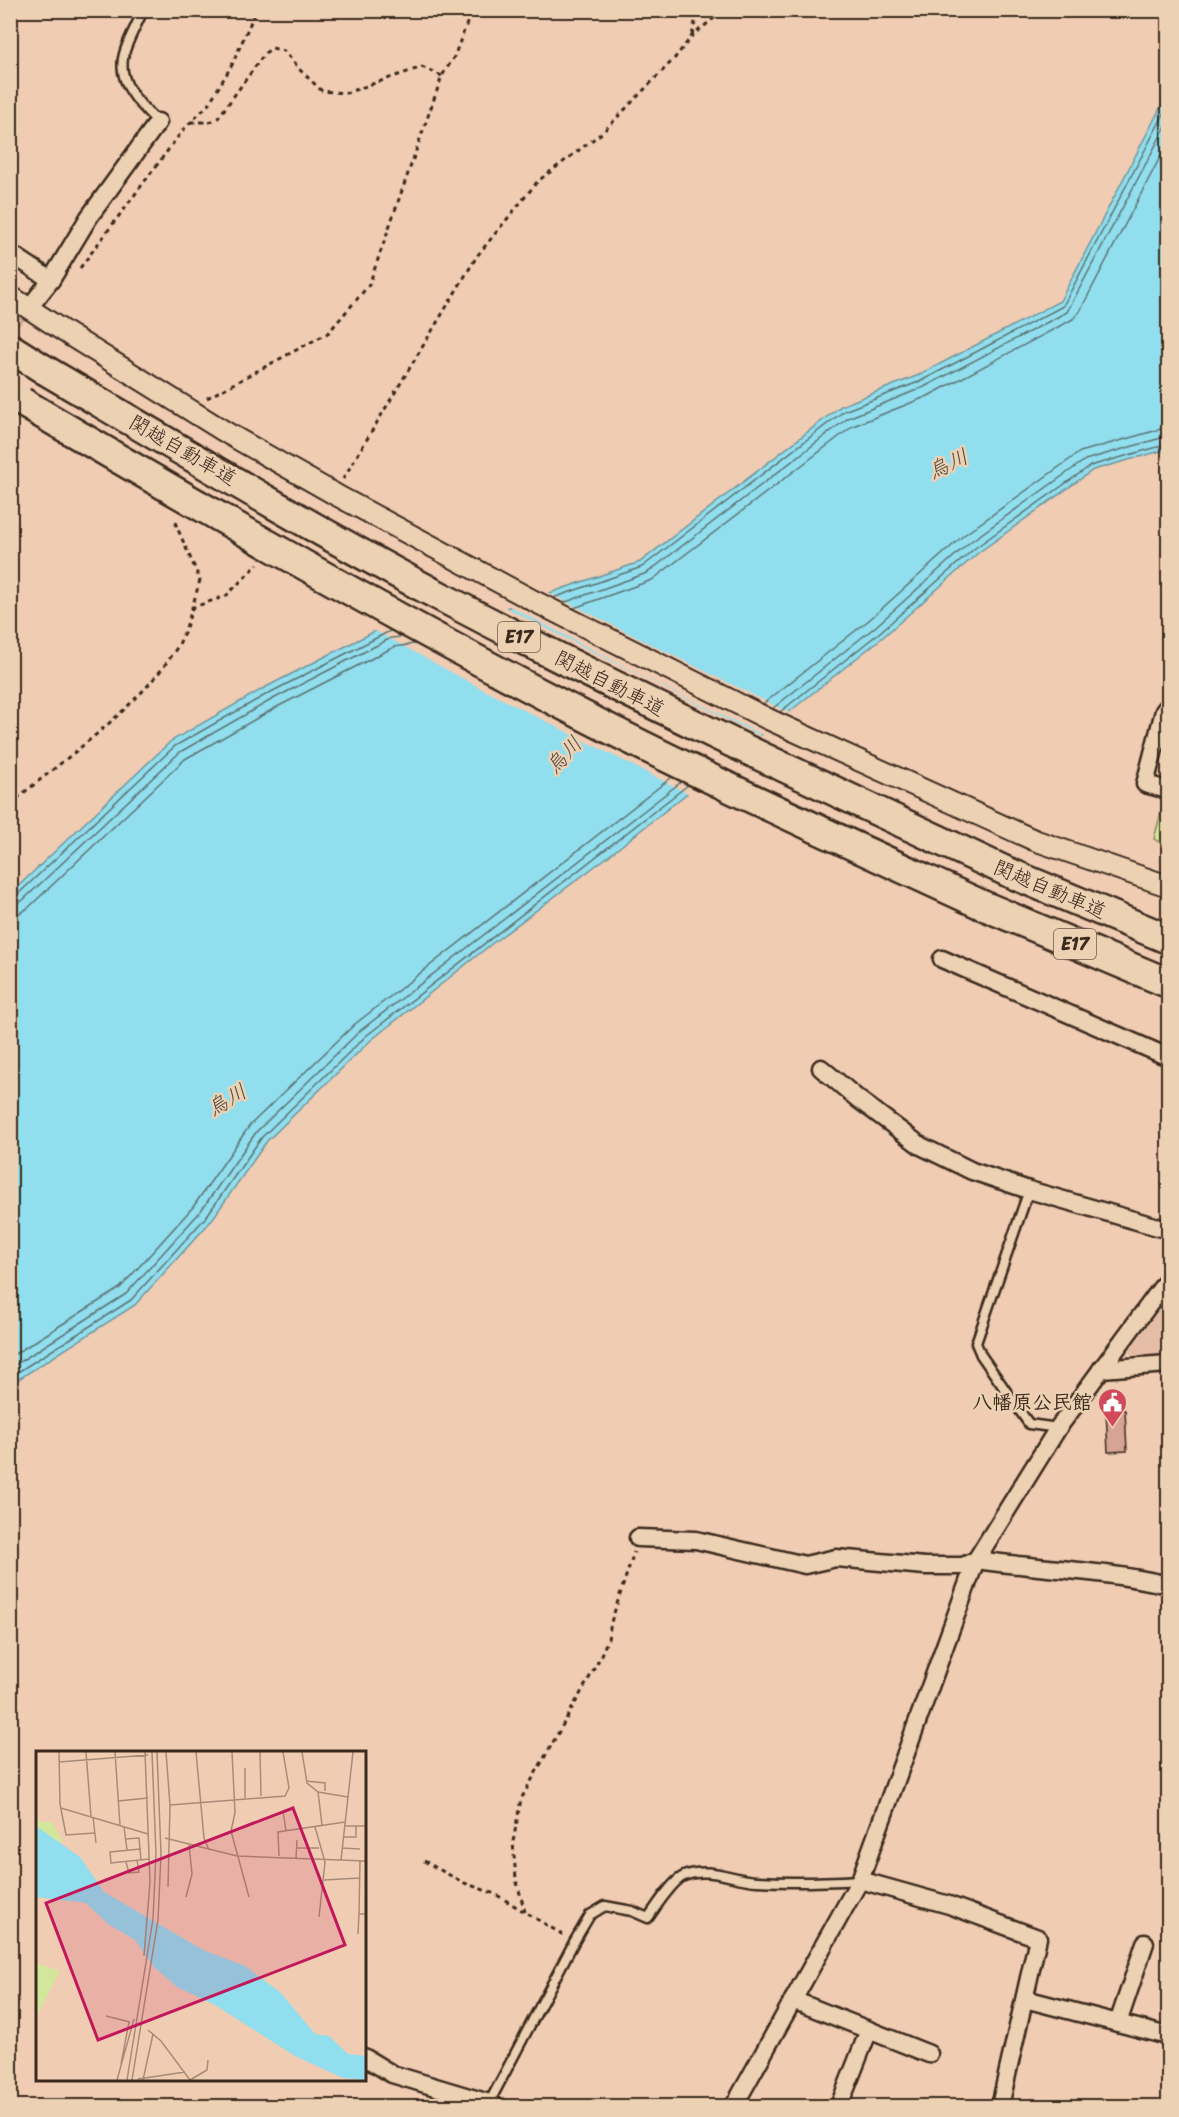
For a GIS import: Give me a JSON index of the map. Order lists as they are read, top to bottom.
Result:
{
  "streets": {
    "highway": ["関越自動車道", "E17"]
  },
  "water": ["烏川"],
  "places": {
    "public building": ["八幡原公民館"]
  }
}
